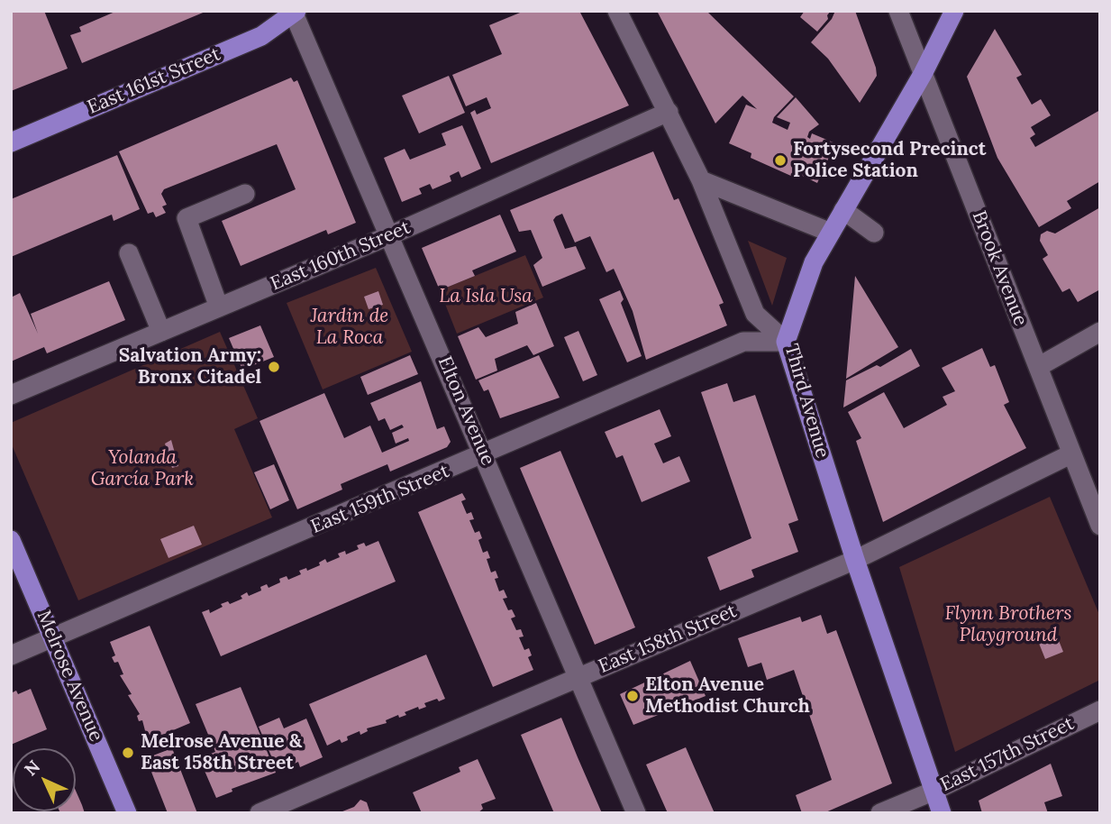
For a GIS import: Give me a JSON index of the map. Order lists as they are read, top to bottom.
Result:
{
  "streets": {
    "main road": ["East 161st Street", "Third Avenue", "Melrose Avenue"],
    "street": [
      "East 160th Street",
      "Brook Avenue",
      "Elton Avenue",
      "East 159th Street",
      "East 158th Street",
      "East 157th Street"
    ]
  },
  "crossings": [
    ["East 161st Street", "Elton Avenue"],
    ["East 160th Street", "Elton Avenue"],
    ["Brook Avenue", "Third Avenue"],
    ["Brook Avenue", "East 158th Street"],
    ["Third Avenue", "East 159th Street"],
    ["Third Avenue", "East 158th Street"],
    ["Third Avenue", "East 157th Street"],
    ["Elton Avenue", "East 159th Street"],
    ["Elton Avenue", "East 158th Street"],
    ["East 159th Street", "Melrose Avenue"]
  ],
  "parks": [
    "La Isla Usa",
    "Jardin de La Roca",
    "Yolanda García Park",
    "Flynn Brothers Playground"
  ],
  "places": [
    "Fortysecond Precinct Police Station",
    "Salvation Army: Bronx Citadel",
    "Elton Avenue Methodist Church",
    "Melrose Avenue & East 158th Street"
  ],
  "north": "top left"
}
